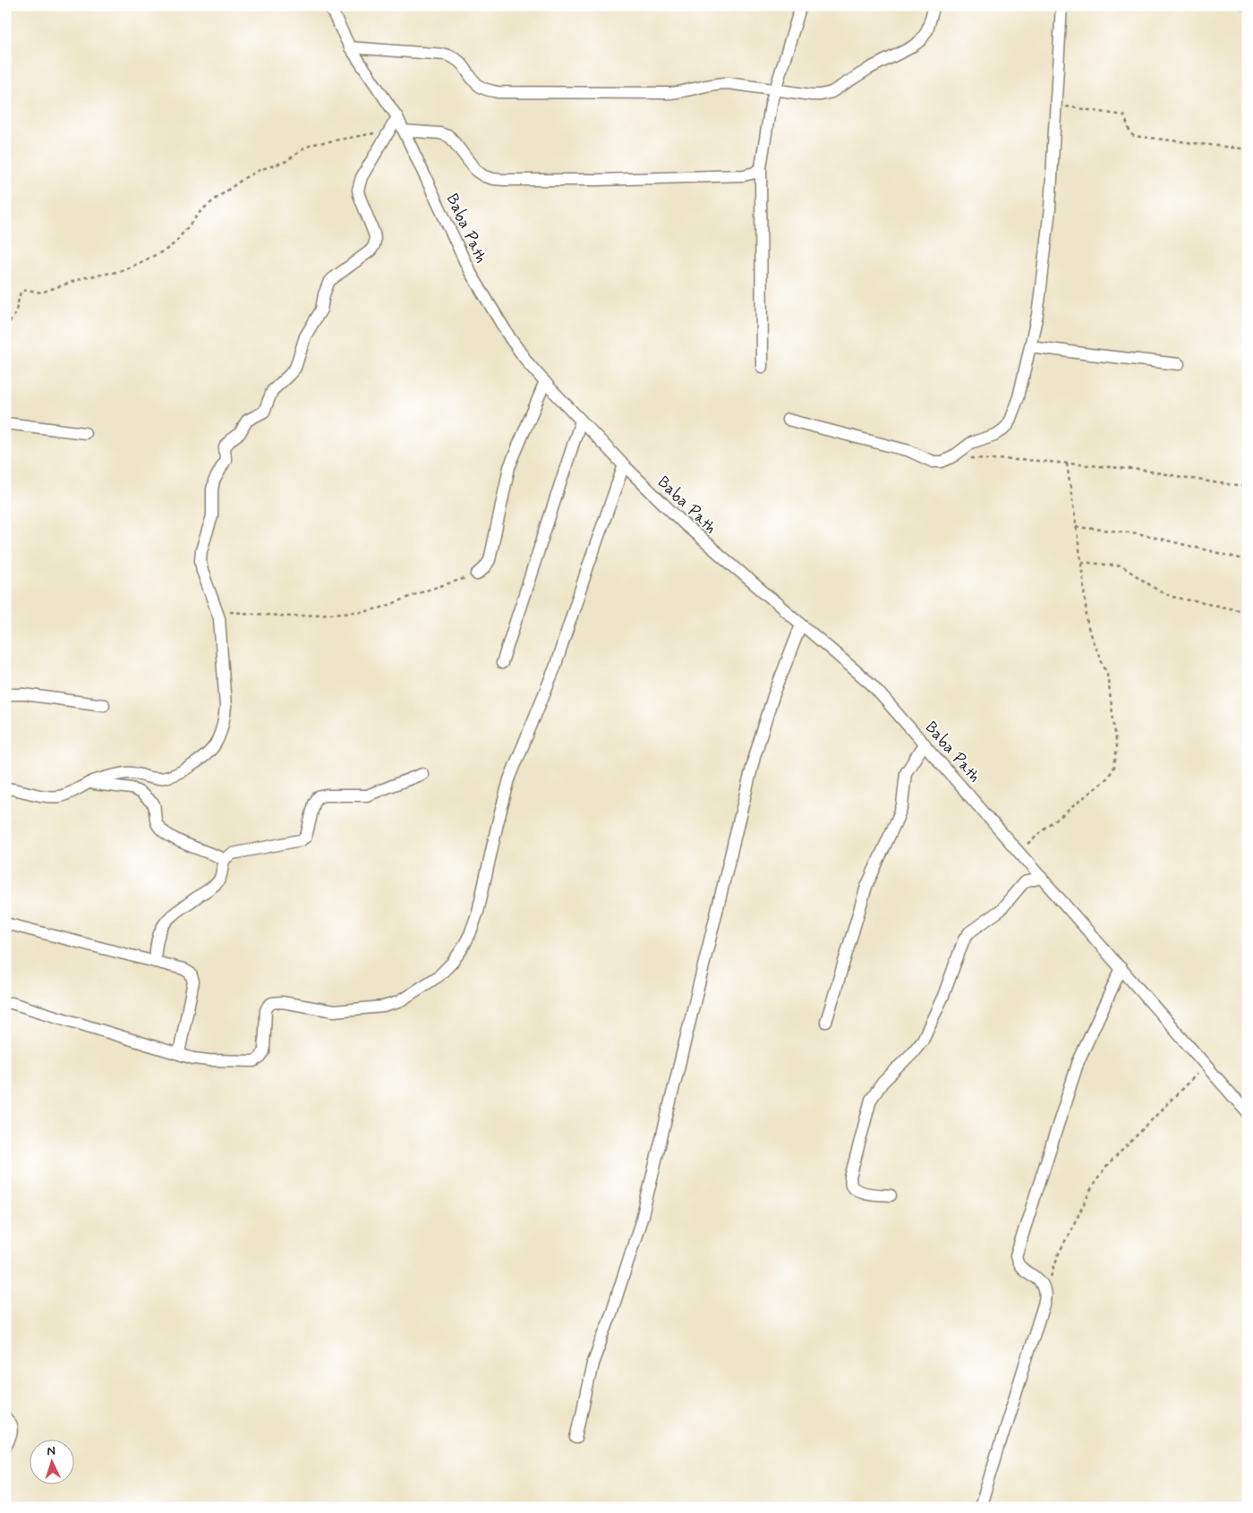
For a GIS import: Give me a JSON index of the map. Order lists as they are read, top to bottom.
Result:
{
  "streets": {
    "street": ["Baba Path"]
  },
  "north": "top"
}
